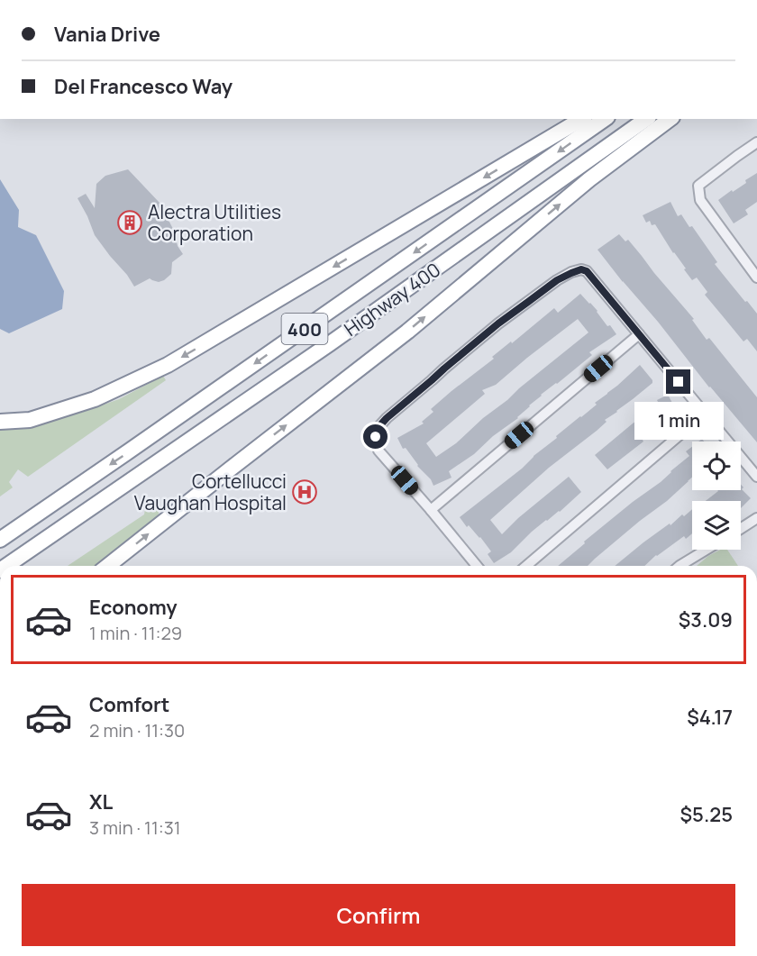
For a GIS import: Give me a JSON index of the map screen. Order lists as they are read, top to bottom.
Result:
{
  "streets": {
    "highway": ["Highway 400", "400"]
  },
  "places": {
    "building": ["Alectra Utilities Corporation"],
    "hospital": ["Cortellucci Vaughan Hospital"]
  },
  "page": {
    "banner": ["Vania Drive", "Del Francesco Way"],
    "bubble": "1 min",
    "list": [
      {
        "name": "Economy",
        "note": "1 min · 11:29",
        "value": "$3.09"
      },
      {
        "name": "Comfort",
        "note": "2 min · 11:30",
        "value": "$4.17"
      },
      {
        "name": "XL",
        "note": "3 min · 11:31",
        "value": "$5.25"
      }
    ],
    "buttons": "Confirm"
  }
}
